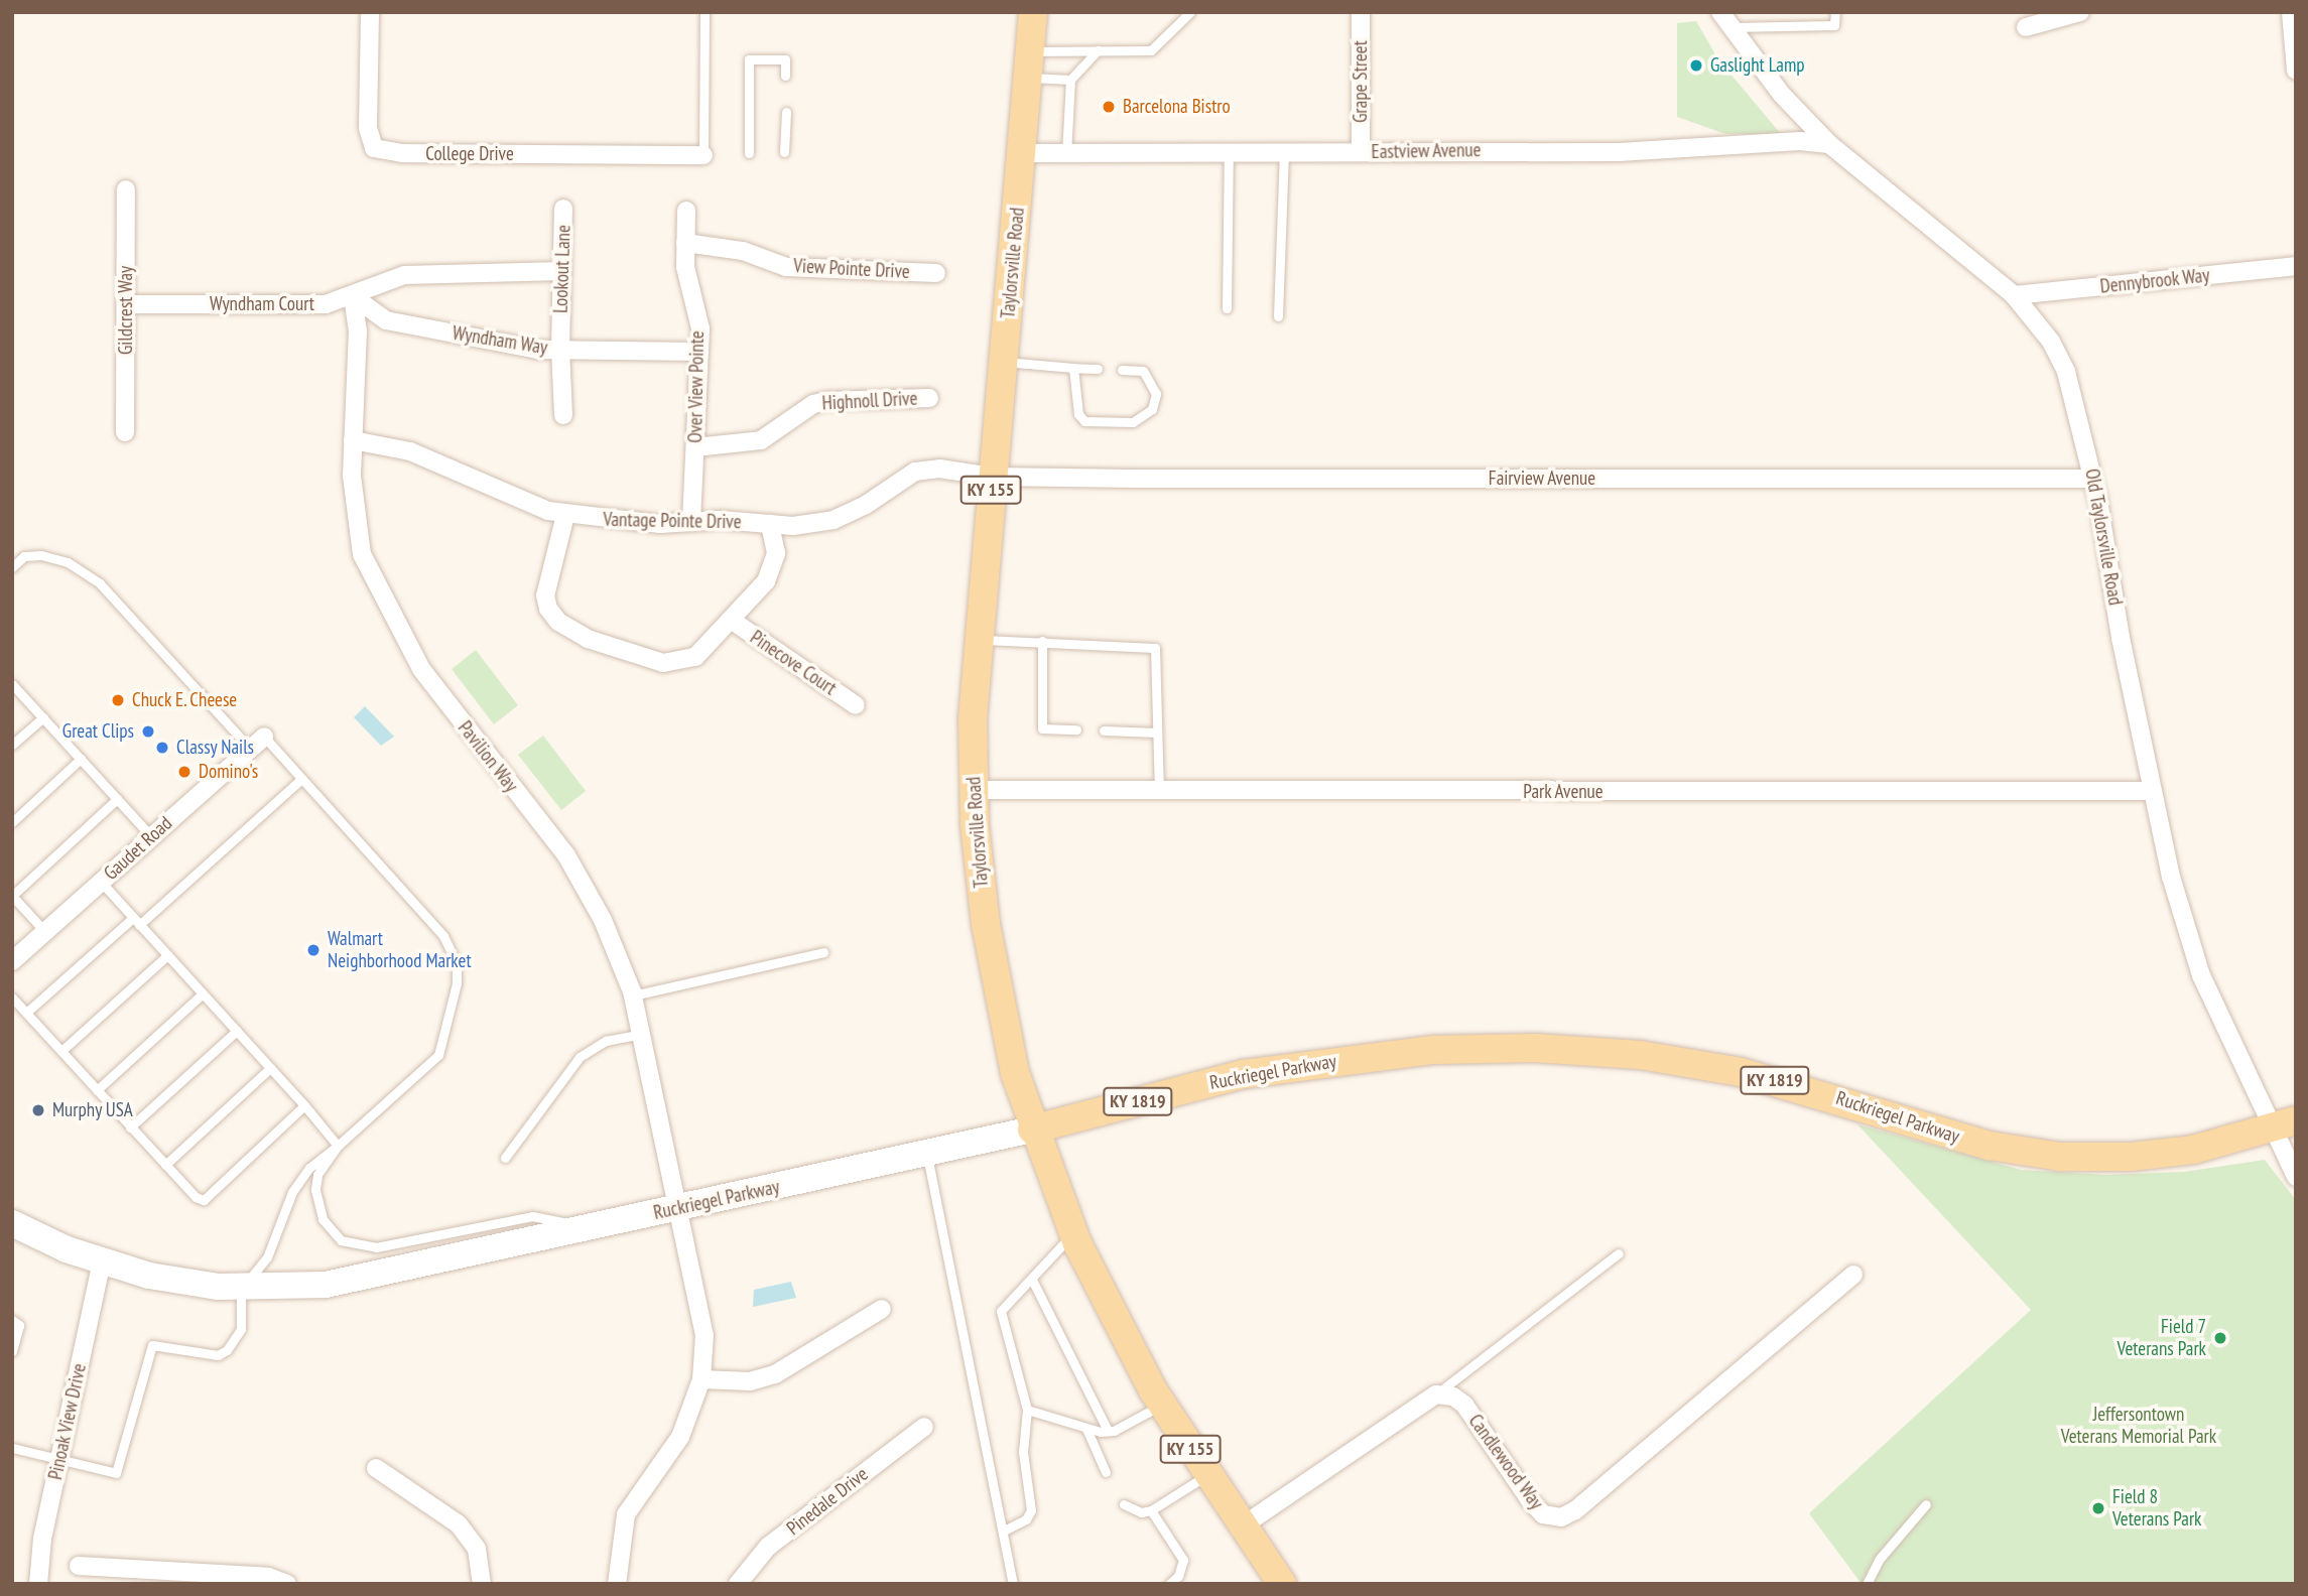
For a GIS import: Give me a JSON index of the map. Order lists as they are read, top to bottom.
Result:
{
  "streets": {
    "main road": [
      "Taylorsville Road",
      "KY 155",
      "Ruckriegel Parkway",
      "KY 1819"
    ],
    "street": [
      "Grape Street",
      "Eastview Avenue",
      "College Drive",
      "Lookout Lane",
      "View Pointe Drive",
      "Dennybrook Way",
      "Wyndham Court",
      "Gildcrest Way",
      "Wyndham Way",
      "Over View Pointe",
      "Highnoll Drive",
      "Fairview Avenue",
      "Vantage Pointe Drive",
      "Old Taylorsville Road",
      "Pinecove Court",
      "Pavilion Way",
      "Park Avenue",
      "Gaudet Road",
      "Pinoak View Drive",
      "Candlewood Way",
      "Pinedale Drive"
    ]
  },
  "crossings": [
    ["Grape Street", "Eastview Avenue"],
    ["Eastview Avenue", "Taylorsville Road"],
    ["Eastview Avenue", "Old Taylorsville Road"],
    ["Taylorsville Road", "Fairview Avenue"],
    ["Taylorsville Road", "Vantage Pointe Drive"],
    ["Taylorsville Road", "Park Avenue"],
    ["Taylorsville Road", "Ruckriegel Parkway"],
    ["Lookout Lane", "Wyndham Court"],
    ["Lookout Lane", "Wyndham Way"],
    ["View Pointe Drive", "Over View Pointe"],
    ["Dennybrook Way", "Old Taylorsville Road"],
    ["Wyndham Court", "Gildcrest Way"],
    ["Wyndham Court", "Wyndham Way"],
    ["Wyndham Court", "Pavilion Way"],
    ["Wyndham Way", "Over View Pointe"],
    ["Wyndham Way", "Pavilion Way"],
    ["Over View Pointe", "Highnoll Drive"],
    ["Over View Pointe", "Vantage Pointe Drive"],
    ["Fairview Avenue", "Vantage Pointe Drive"],
    ["Fairview Avenue", "Old Taylorsville Road"],
    ["Vantage Pointe Drive", "Pavilion Way"],
    ["Old Taylorsville Road", "Park Avenue"],
    ["Old Taylorsville Road", "Ruckriegel Parkway"],
    ["Pavilion Way", "Ruckriegel Parkway"],
    ["Ruckriegel Parkway", "Pinoak View Drive"]
  ],
  "parks": ["Jeffersontown Veterans Memorial Park"],
  "places": [
    "Gaslight Lamp",
    "Barcelona Bistro",
    "Chuck E. Cheese",
    "Great Clips",
    "Classy Nails",
    "Domino's",
    "Walmart Neighborhood Market",
    "Murphy USA",
    "Field 7 Veterans Park",
    "Field 8 Veterans Park"
  ]
}
